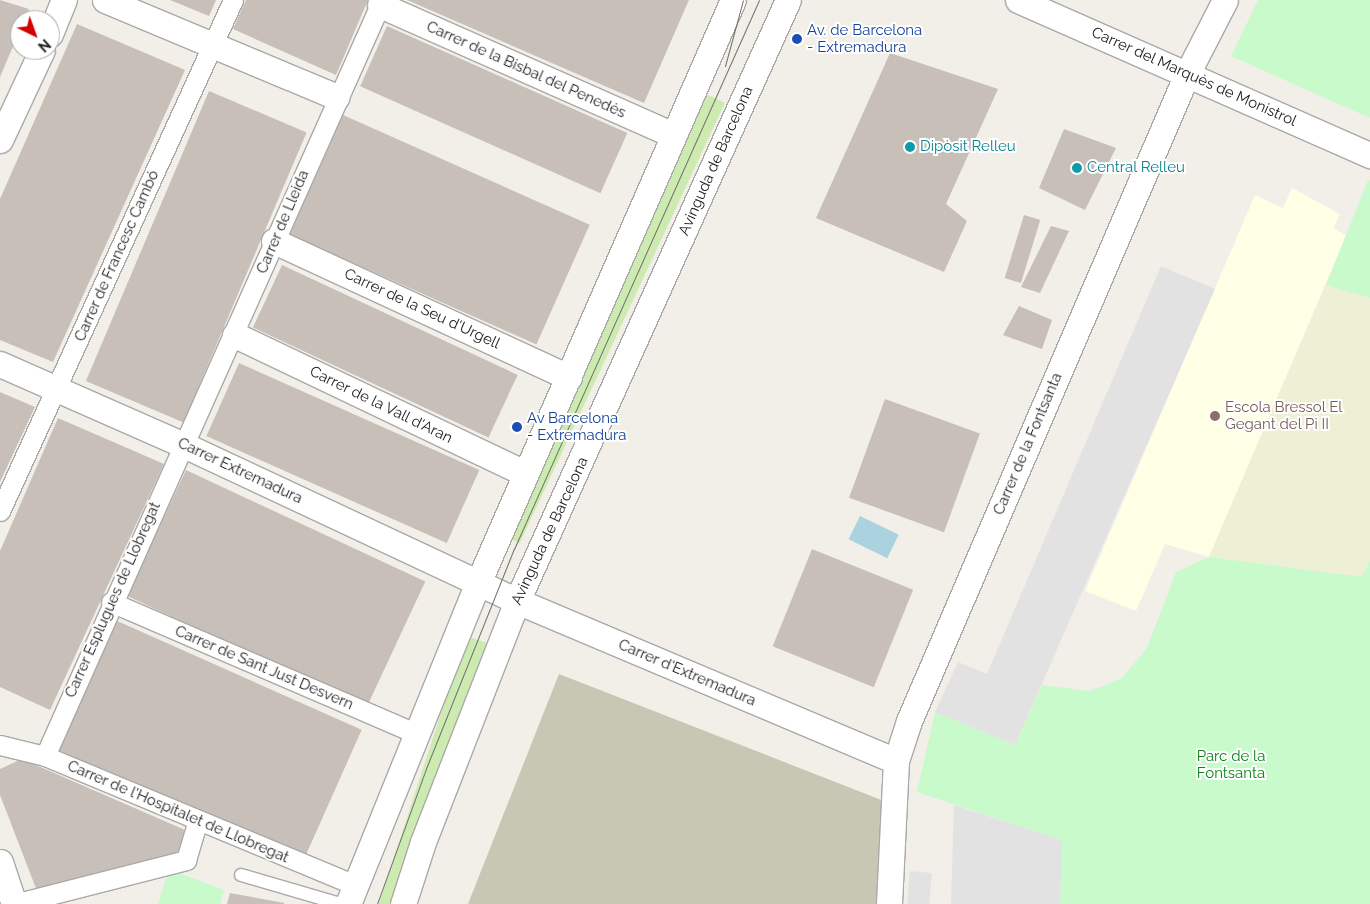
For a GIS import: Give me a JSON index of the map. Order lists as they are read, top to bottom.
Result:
{
  "streets": {
    "street": [
      "Carrer de la Bisbal del Penedès",
      "Carrer del Marquès de Monistrol",
      "Avinguda de Barcelona",
      "Carrer de Lleida",
      "Carrer de Francesc Cambó",
      "Carrer de la Seu d'Urgell",
      "Carrer de la Vall d'Aran",
      "Carrer de la Fontsanta",
      "Carrer Extremadura",
      "Carrer Esplugues de Llobregat",
      "Carrer de Sant Just Desvern",
      "Carrer d'Extremadura",
      "Carrer de l'Hospitalet de Llobregat"
    ]
  },
  "crossings": [
    ["Carrer de la Bisbal del Penedès", "Carrer de Lleida"],
    ["Carrer del Marquès de Monistrol", "Carrer de la Fontsanta"],
    ["Avinguda de Barcelona", "Carrer d'Extremadura"],
    ["Carrer de Lleida", "Carrer de la Seu d'Urgell"],
    ["Carrer de Lleida", "Carrer de la Vall d'Aran"],
    ["Carrer de Lleida", "Carrer Extremadura"],
    ["Carrer de Lleida", "Carrer Esplugues de Llobregat"],
    ["Carrer de Francesc Cambó", "Carrer Extremadura"],
    ["Carrer de la Fontsanta", "Carrer d'Extremadura"],
    ["Carrer Extremadura", "Carrer Esplugues de Llobregat"],
    ["Carrer Extremadura", "Carrer d'Extremadura"],
    ["Carrer Esplugues de Llobregat", "Carrer de Sant Just Desvern"],
    ["Carrer Esplugues de Llobregat", "Carrer de l'Hospitalet de Llobregat"]
  ],
  "parks": ["Parc de la Fontsanta"],
  "places": [
    "Av. de Barcelona - Extremadura",
    "Dipòsit Relleu",
    "Central Relleu",
    "Escola Bressol El Gegant del Pi II",
    "Av Barcelona - Extremadura"
  ],
  "north": "bottom right"
}
